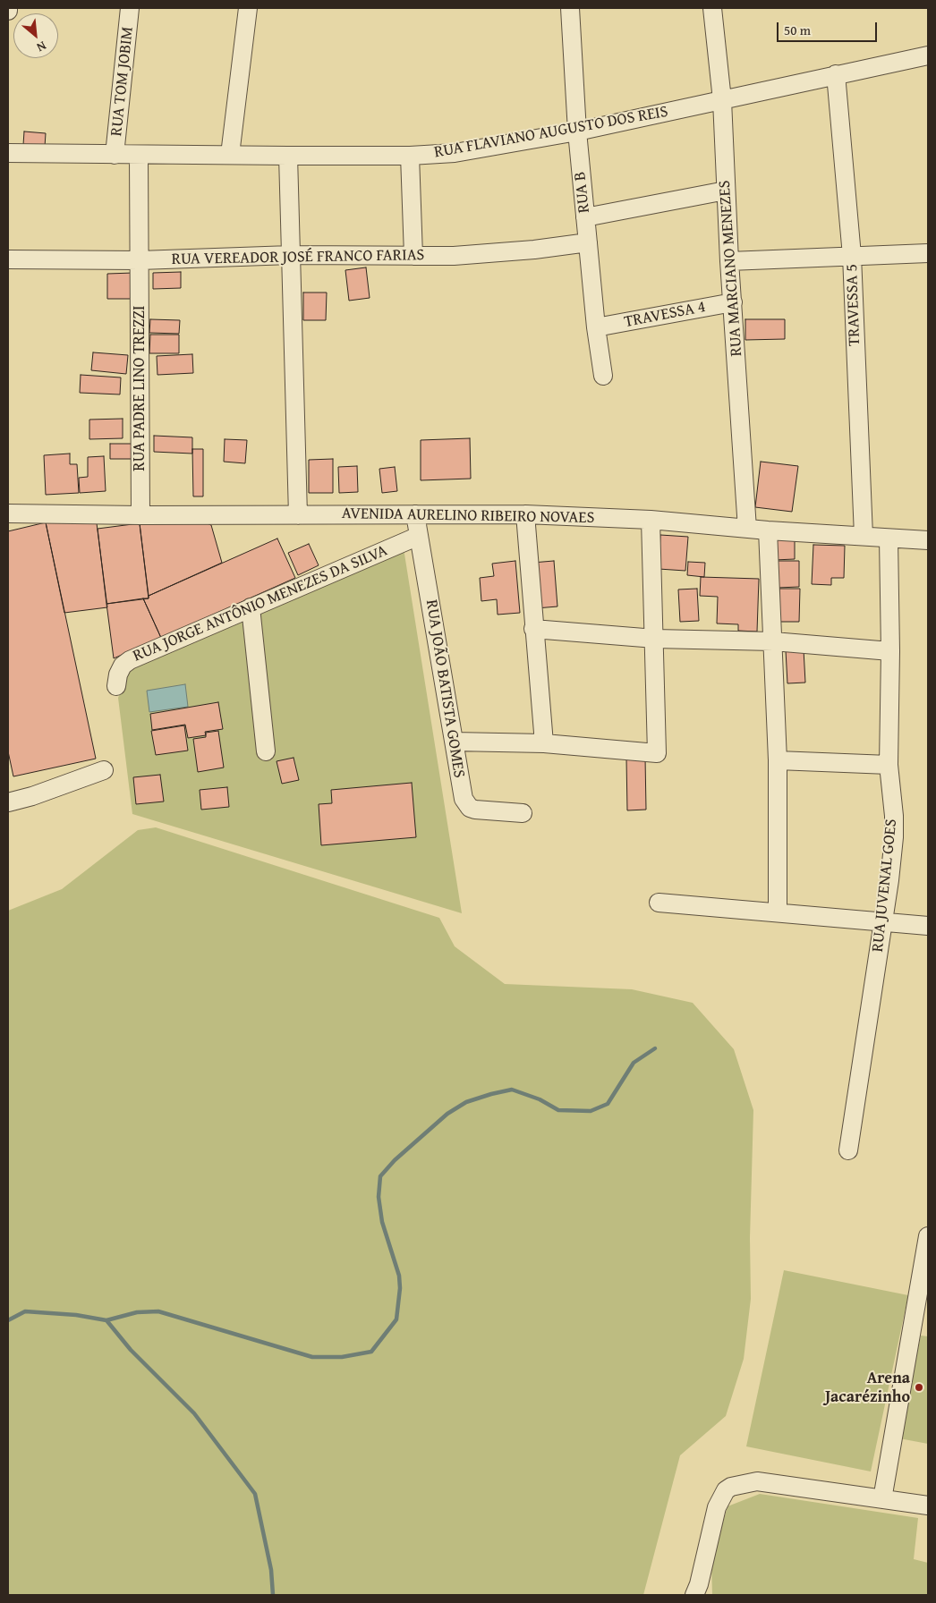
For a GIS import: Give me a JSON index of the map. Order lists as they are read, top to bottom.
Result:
{
  "streets": {
    "street": [
      "RUA TOM JOBIM",
      "RUA FLAVIANO AUGUSTO DOS REIS",
      "RUA B",
      "RUA VEREADOR JOSÉ FRANCO FARIAS",
      "RUA MARCIANO MENEZES",
      "TRAVESSA 5",
      "TRAVESSA 4",
      "RUA PADRE LINO TREZZI",
      "AVENIDA AURELINO RIBEIRO NOVAES",
      "RUA JORGE ANTÔNIO MENEZES DA SILVA",
      "RUA JOÃO BATISTA GOMES",
      "RUA JUVENAL GOES"
    ]
  },
  "crossings": [
    ["RUA TOM JOBIM", "RUA FLAVIANO AUGUSTO DOS REIS"],
    ["RUA FLAVIANO AUGUSTO DOS REIS", "RUA B"],
    ["RUA FLAVIANO AUGUSTO DOS REIS", "RUA MARCIANO MENEZES"],
    ["RUA FLAVIANO AUGUSTO DOS REIS", "TRAVESSA 5"],
    ["RUA FLAVIANO AUGUSTO DOS REIS", "RUA PADRE LINO TREZZI"],
    ["RUA B", "RUA VEREADOR JOSÉ FRANCO FARIAS"],
    ["RUA B", "TRAVESSA 4"],
    ["RUA VEREADOR JOSÉ FRANCO FARIAS", "RUA PADRE LINO TREZZI"],
    ["RUA MARCIANO MENEZES", "TRAVESSA 4"],
    ["RUA MARCIANO MENEZES", "AVENIDA AURELINO RIBEIRO NOVAES"],
    ["TRAVESSA 5", "AVENIDA AURELINO RIBEIRO NOVAES"],
    ["RUA PADRE LINO TREZZI", "AVENIDA AURELINO RIBEIRO NOVAES"],
    ["AVENIDA AURELINO RIBEIRO NOVAES", "RUA JOÃO BATISTA GOMES"],
    ["AVENIDA AURELINO RIBEIRO NOVAES", "RUA JUVENAL GOES"],
    ["RUA JORGE ANTÔNIO MENEZES DA SILVA", "RUA JOÃO BATISTA GOMES"]
  ],
  "places": ["Arena Jacarézinho"],
  "scale_bar": "50 m",
  "north": "bottom right"
}
